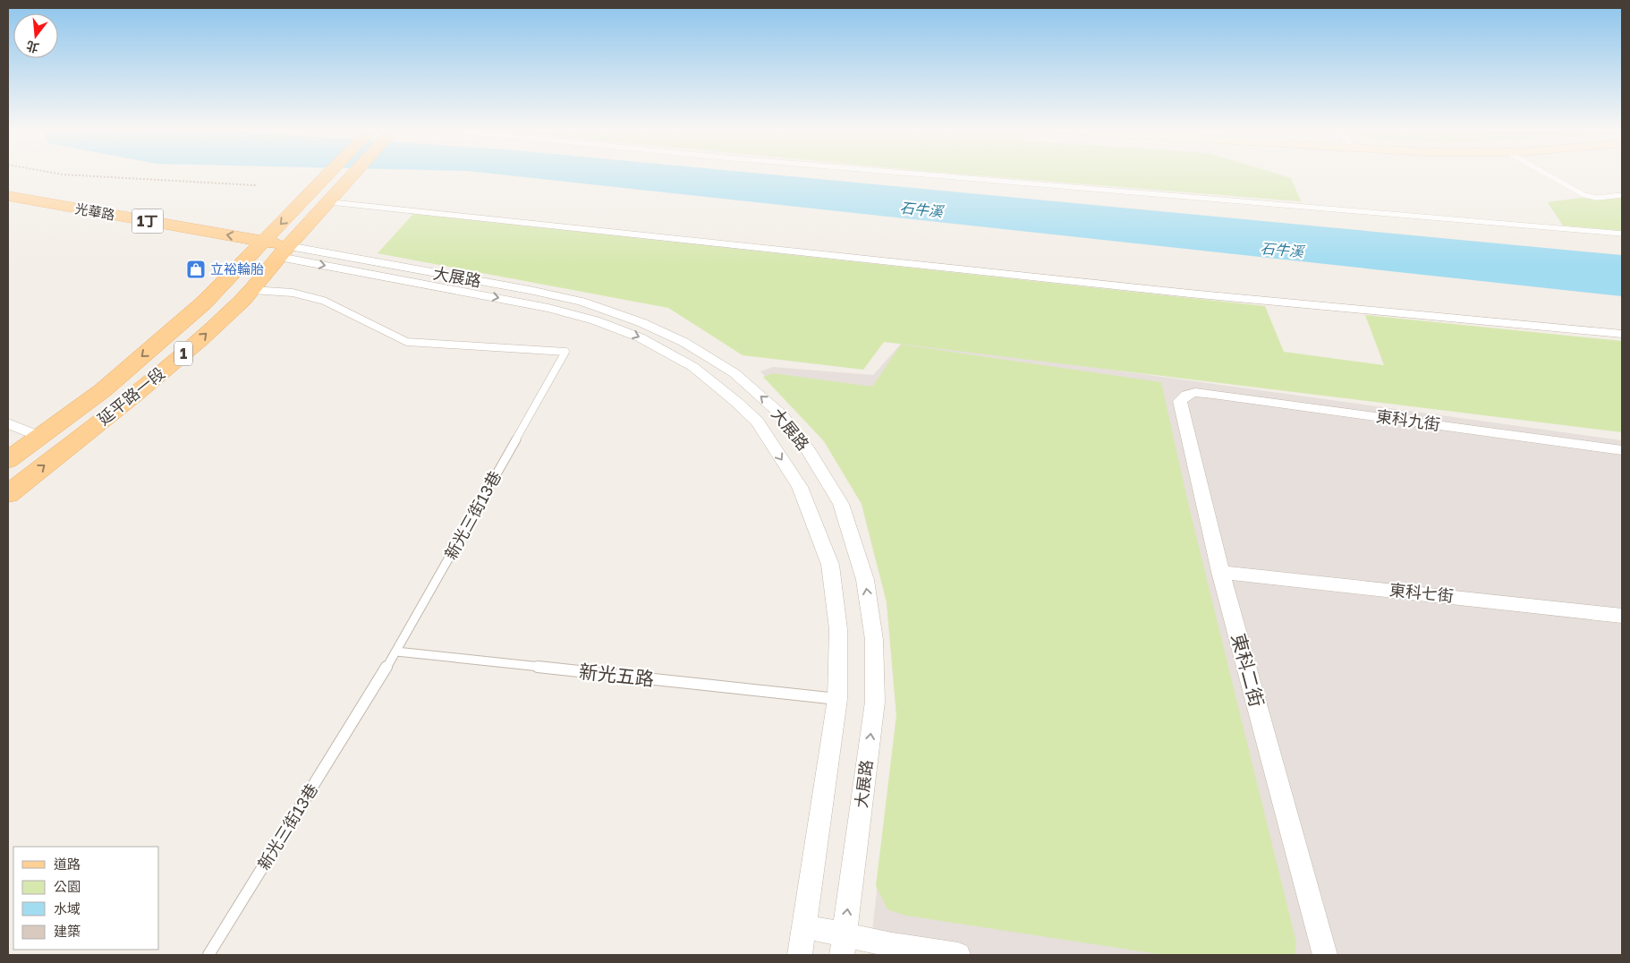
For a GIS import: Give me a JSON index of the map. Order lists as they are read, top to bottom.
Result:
{
  "streets": {
    "main road": [
      "光華路",
      "1丁",
      "1",
      "延平路一段"
    ],
    "street": [
      "大展路",
      "東科九街",
      "東科七街",
      "東科二街"
    ],
    "lane": ["新光三街13巷", "新光五路"]
  },
  "crossings": [
    ["光華路", "大展路"],
    ["光華路", "延平路一段"],
    ["大展路", "延平路一段"],
    ["大展路", "新光五路"],
    ["1", "延平路一段"],
    ["延平路一段", "新光三街13巷"],
    ["東科九街", "東科二街"],
    ["新光三街13巷", "新光五路"],
    ["東科七街", "東科二街"]
  ],
  "water": ["石牛溪"],
  "places": {
    "shop": ["立裕輪胎"]
  },
  "legend": [
    "道路",
    "公園",
    "水域",
    "建築"
  ],
  "north": "bottom"
}
